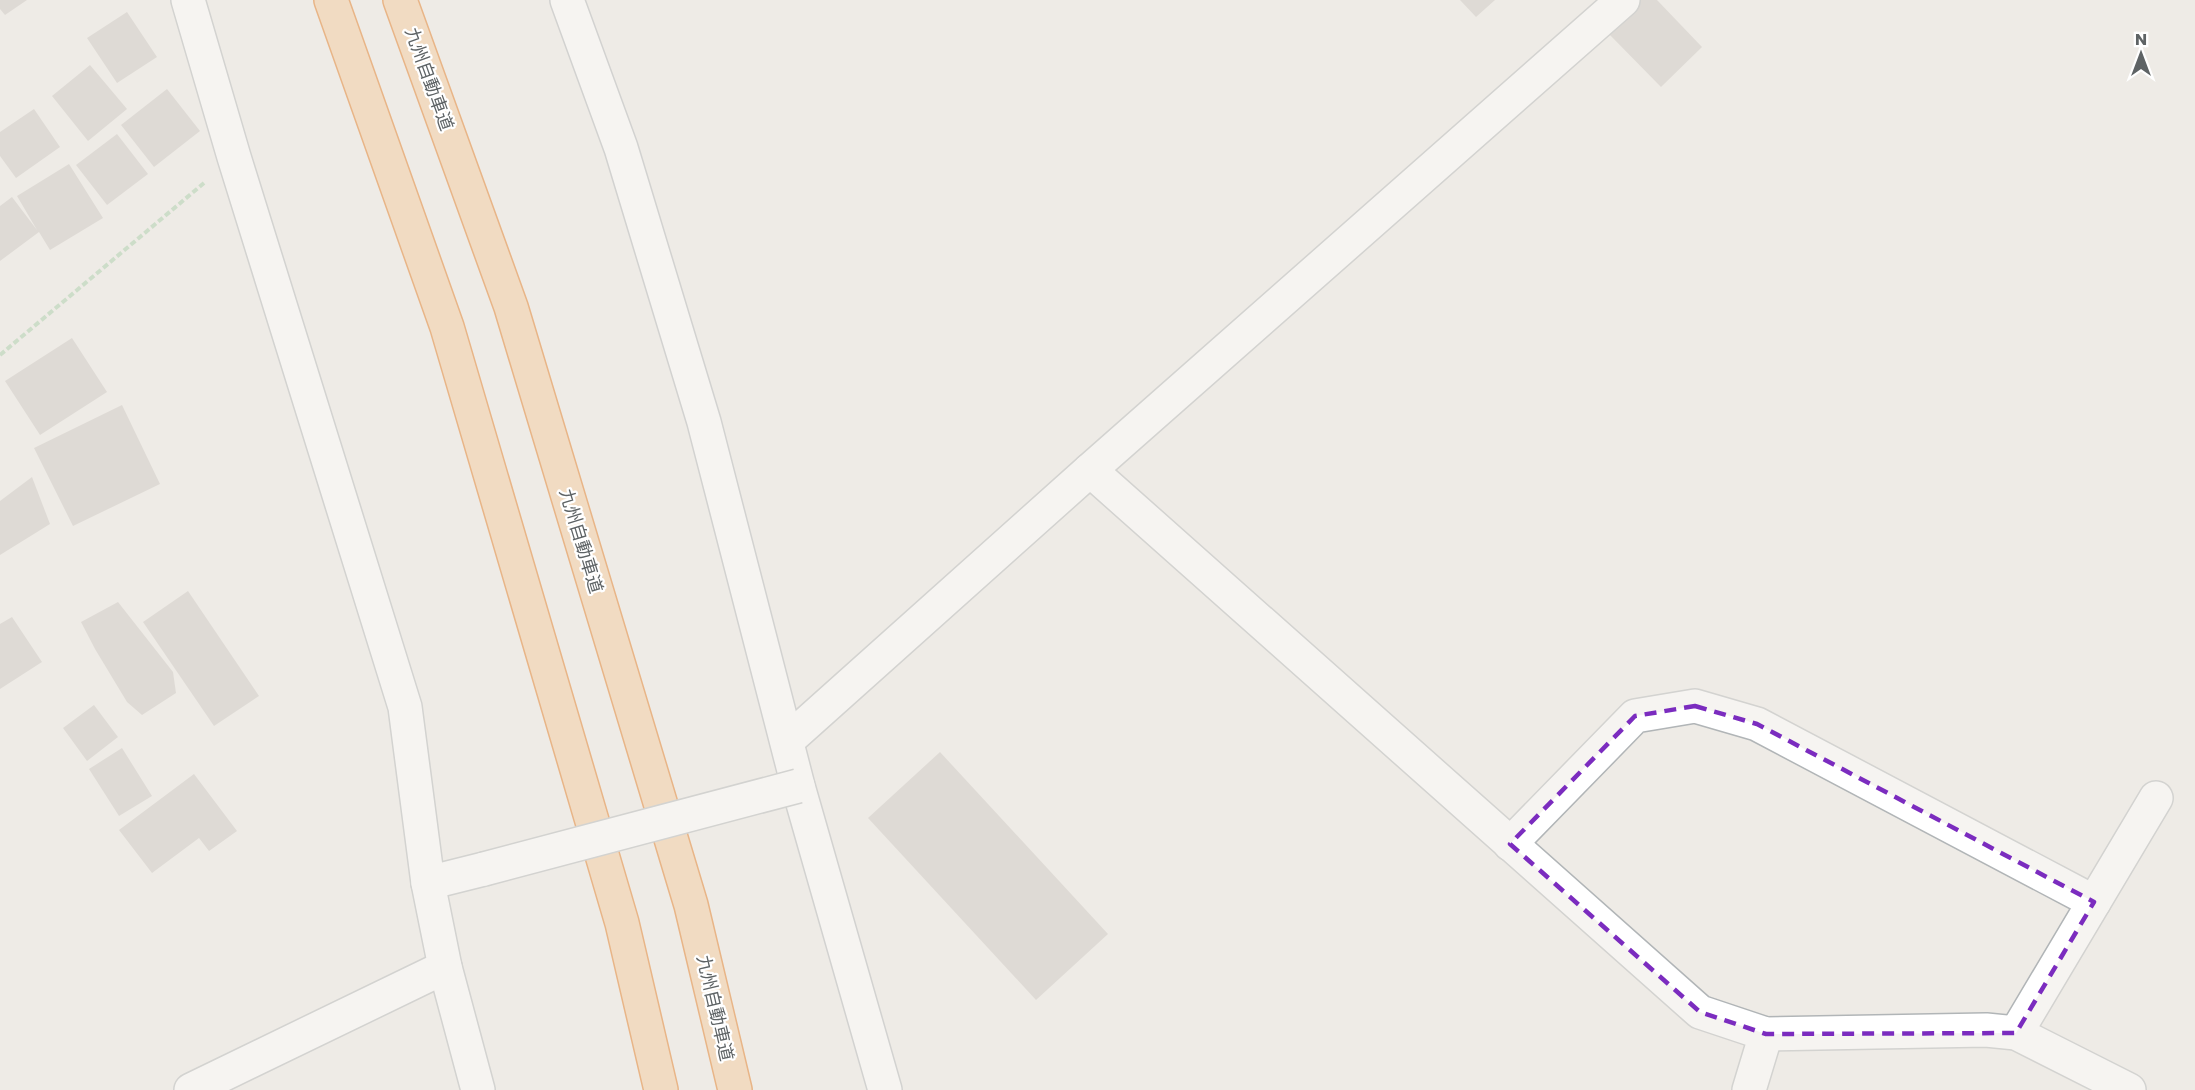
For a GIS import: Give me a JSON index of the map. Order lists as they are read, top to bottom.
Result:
{
  "streets": {
    "highway": ["九州自動車道"]
  },
  "north": "top"
}
